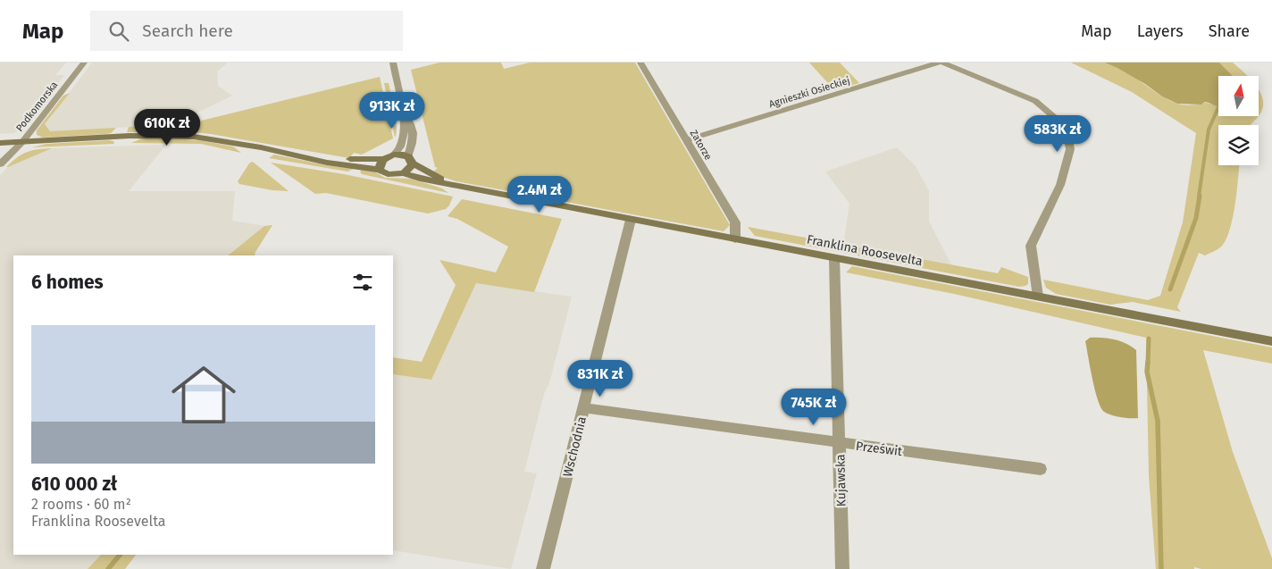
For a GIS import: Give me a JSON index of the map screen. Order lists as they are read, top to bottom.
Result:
{
  "streets": {
    "street": [
      "Agnieszki Osieckiej",
      "Podkomorska",
      "Zatorze",
      "Franklina Roosevelta",
      "Wschodnia",
      "Prześwit",
      "Kujawska"
    ]
  },
  "crossings": [
    ["Agnieszki Osieckiej", "Zatorze"],
    ["Zatorze", "Franklina Roosevelta"],
    ["Franklina Roosevelta", "Wschodnia"],
    ["Franklina Roosevelta", "Kujawska"],
    ["Wschodnia", "Prześwit"],
    ["Prześwit", "Kujawska"]
  ],
  "north": "top",
  "page": {
    "header": "Map",
    "search": "Search here",
    "nav": ["Map", "Layers", "Share"],
    "price": [
      "913K zł",
      "610K zł",
      "583K zł",
      "2.4M zł",
      "831K zł",
      "745K zł"
    ],
    "heading": "6 homes",
    "list": [
      {
        "name": "610 000 zł",
        "note": "2 rooms · 60 m² · Franklina Roosevelta"
      }
    ]
  }
}
